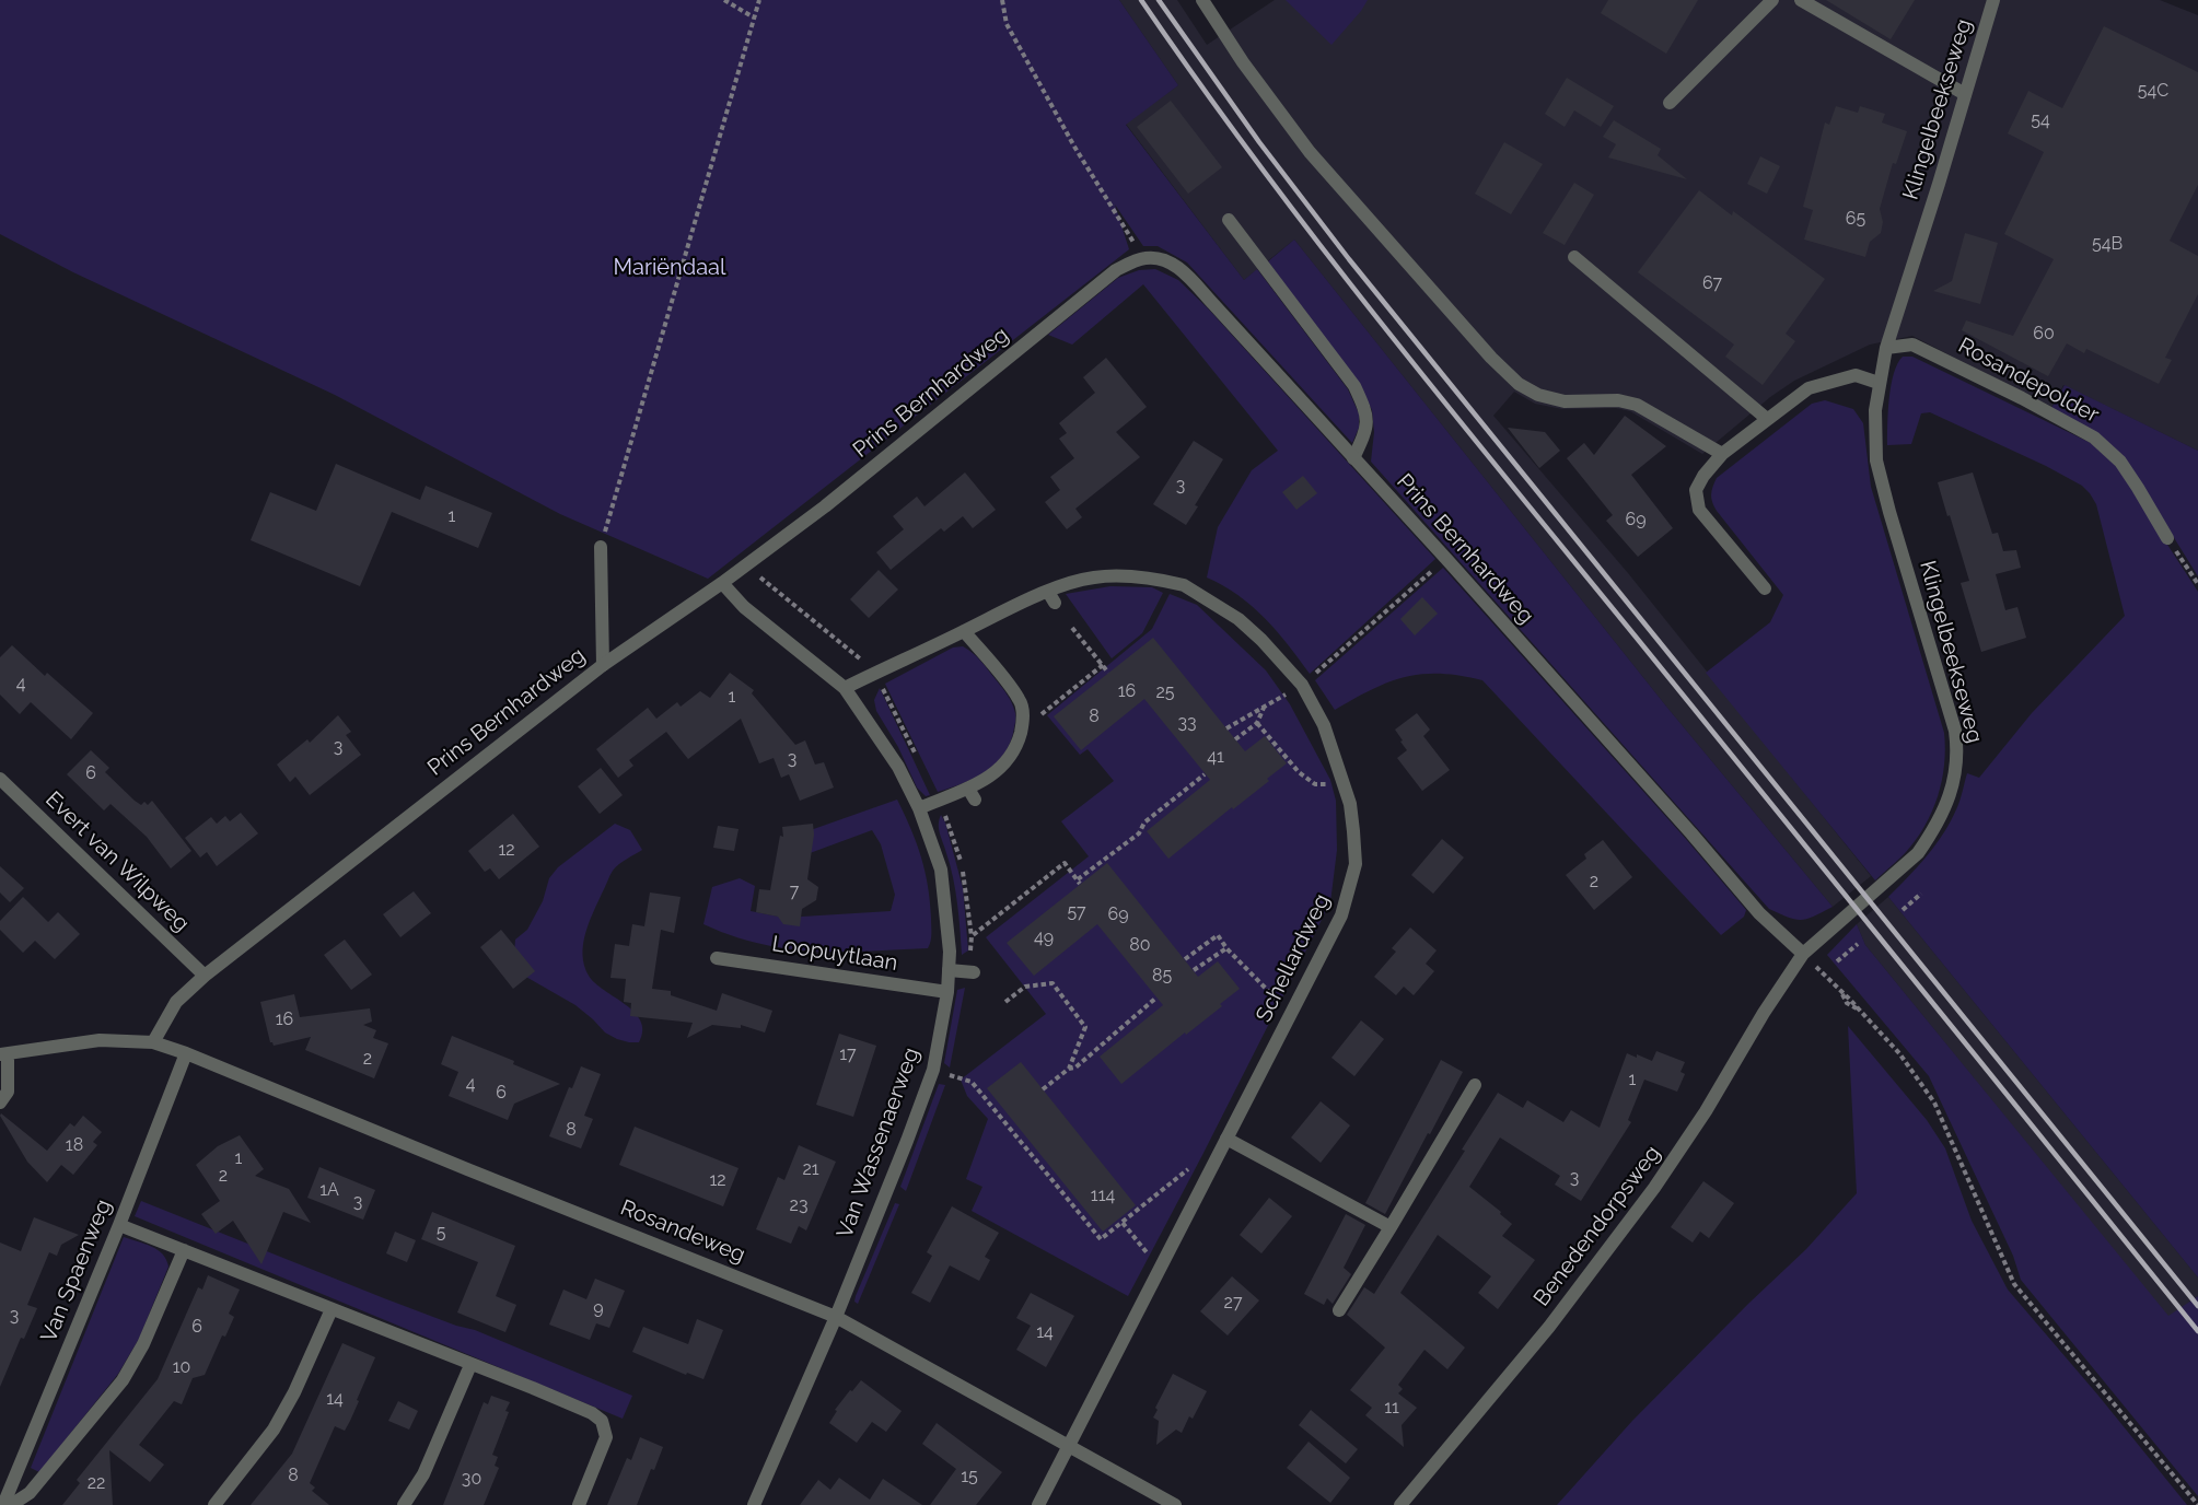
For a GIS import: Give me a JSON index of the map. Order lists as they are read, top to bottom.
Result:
{
  "streets": {
    "street": [
      "Klingelbeekseweg",
      "Rosandepolder",
      "Prins Bernhardweg",
      "Evert van Wilpweg",
      "Loopuytlaan",
      "Schellardweg",
      "Van Wassenaerweg",
      "Benedendorpsweg",
      "Rosandeweg",
      "Van Spaenweg"
    ]
  },
  "crossings": [
    ["Klingelbeekseweg", "Rosandepolder"],
    ["Klingelbeekseweg", "Prins Bernhardweg"],
    ["Klingelbeekseweg", "Benedendorpsweg"],
    ["Prins Bernhardweg", "Evert van Wilpweg"],
    ["Prins Bernhardweg", "Van Wassenaerweg"],
    ["Prins Bernhardweg", "Benedendorpsweg"],
    ["Prins Bernhardweg", "Rosandeweg"],
    ["Loopuytlaan", "Van Wassenaerweg"],
    ["Schellardweg", "Van Wassenaerweg"],
    ["Schellardweg", "Rosandeweg"],
    ["Van Wassenaerweg", "Rosandeweg"],
    ["Rosandeweg", "Van Spaenweg"]
  ],
  "parks": ["Mariëndaal"],
  "house_numbers": [
    "54C",
    "54",
    "65",
    "54B",
    "67",
    "60",
    "3",
    "1",
    "69",
    "4",
    "16",
    "25",
    "1",
    "8",
    "33",
    "3",
    "41",
    "3",
    "6",
    "12",
    "2",
    "7",
    "57",
    "69",
    "49",
    "80",
    "85",
    "16",
    "17",
    "2",
    "1",
    "4",
    "6",
    "8",
    "18",
    "1",
    "21",
    "2",
    "3",
    "12",
    "1A",
    "114",
    "3",
    "23",
    "5",
    "27",
    "9",
    "3",
    "6",
    "14",
    "10",
    "14",
    "11",
    "8",
    "15",
    "30",
    "22"
  ]
}
